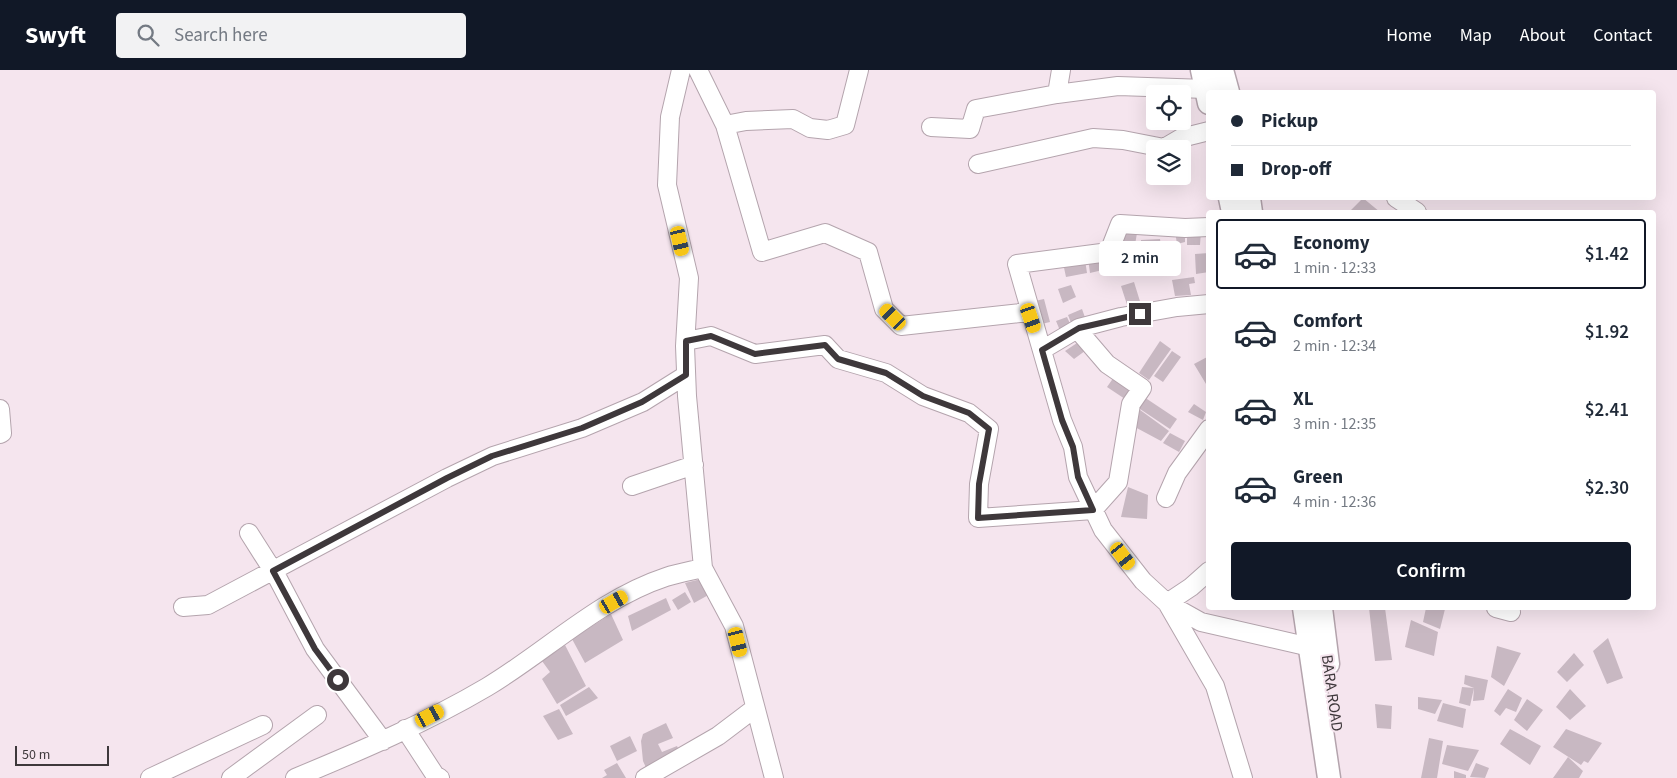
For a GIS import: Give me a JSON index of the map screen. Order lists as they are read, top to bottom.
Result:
{
  "streets": {
    "main road": ["BARA ROAD"]
  },
  "scale_bar": "50 m",
  "page": {
    "header": "Swyft",
    "search": "Search here",
    "nav": [
      "Home",
      "Map",
      "About",
      "Contact"
    ],
    "banner": ["Pickup", "Drop-off"],
    "list": [
      {
        "name": "Economy",
        "note": "1 min · 12:33",
        "value": "$1.42"
      },
      {
        "name": "Comfort",
        "note": "2 min · 12:34",
        "value": "$1.92"
      },
      {
        "name": "XL",
        "note": "3 min · 12:35",
        "value": "$2.41"
      },
      {
        "name": "Green",
        "note": "4 min · 12:36",
        "value": "$2.30"
      }
    ],
    "bubble": "2 min",
    "buttons": "Confirm",
    "scale": "50 m"
  }
}
